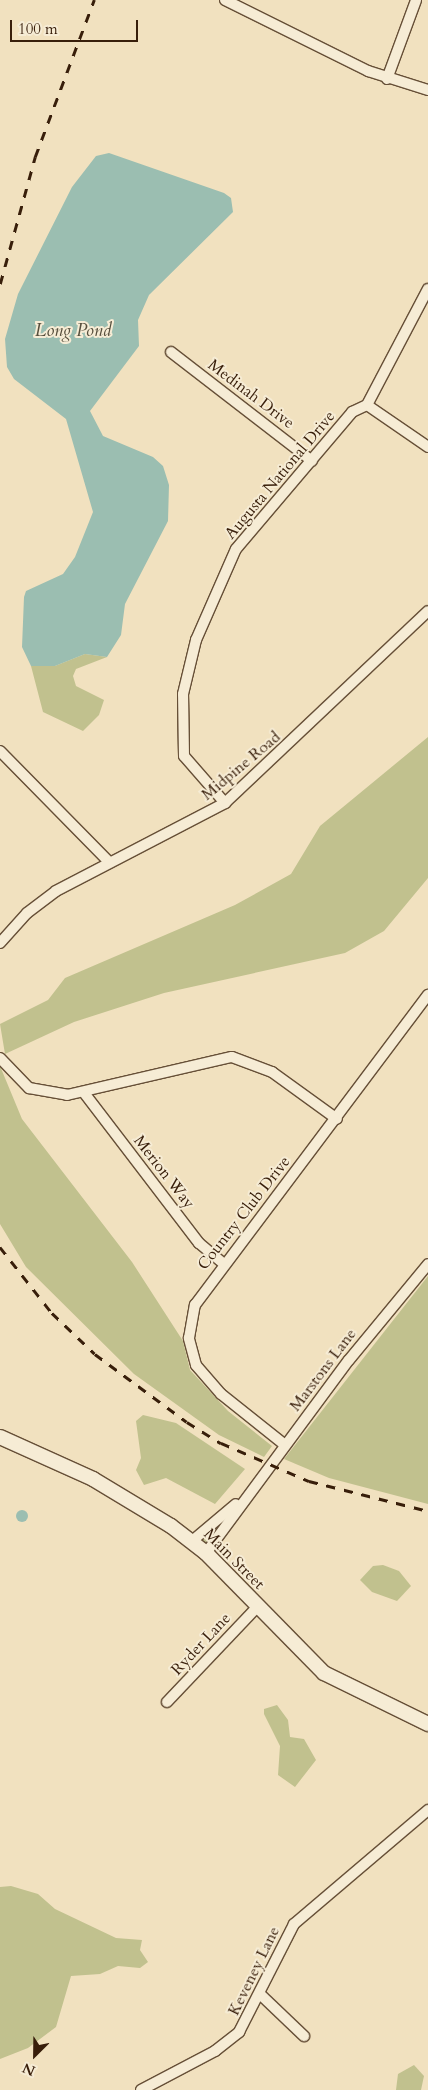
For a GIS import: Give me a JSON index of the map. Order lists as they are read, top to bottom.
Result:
{
  "streets": {
    "main road": ["Main Street"],
    "street": [
      "Medinah Drive",
      "Augusta National Drive",
      "Midpine Road",
      "Merion Way",
      "Country Club Drive",
      "Marstons Lane",
      "Ryder Lane",
      "Keveney Lane"
    ]
  },
  "crossings": [
    ["Medinah Drive", "Augusta National Drive"],
    ["Augusta National Drive", "Midpine Road"],
    ["Merion Way", "Country Club Drive"],
    ["Country Club Drive", "Marstons Lane"],
    ["Marstons Lane", "Main Street"],
    ["Main Street", "Ryder Lane"]
  ],
  "water": ["Long Pond"],
  "scale_bar": "100 m",
  "north": "bottom left"
}
